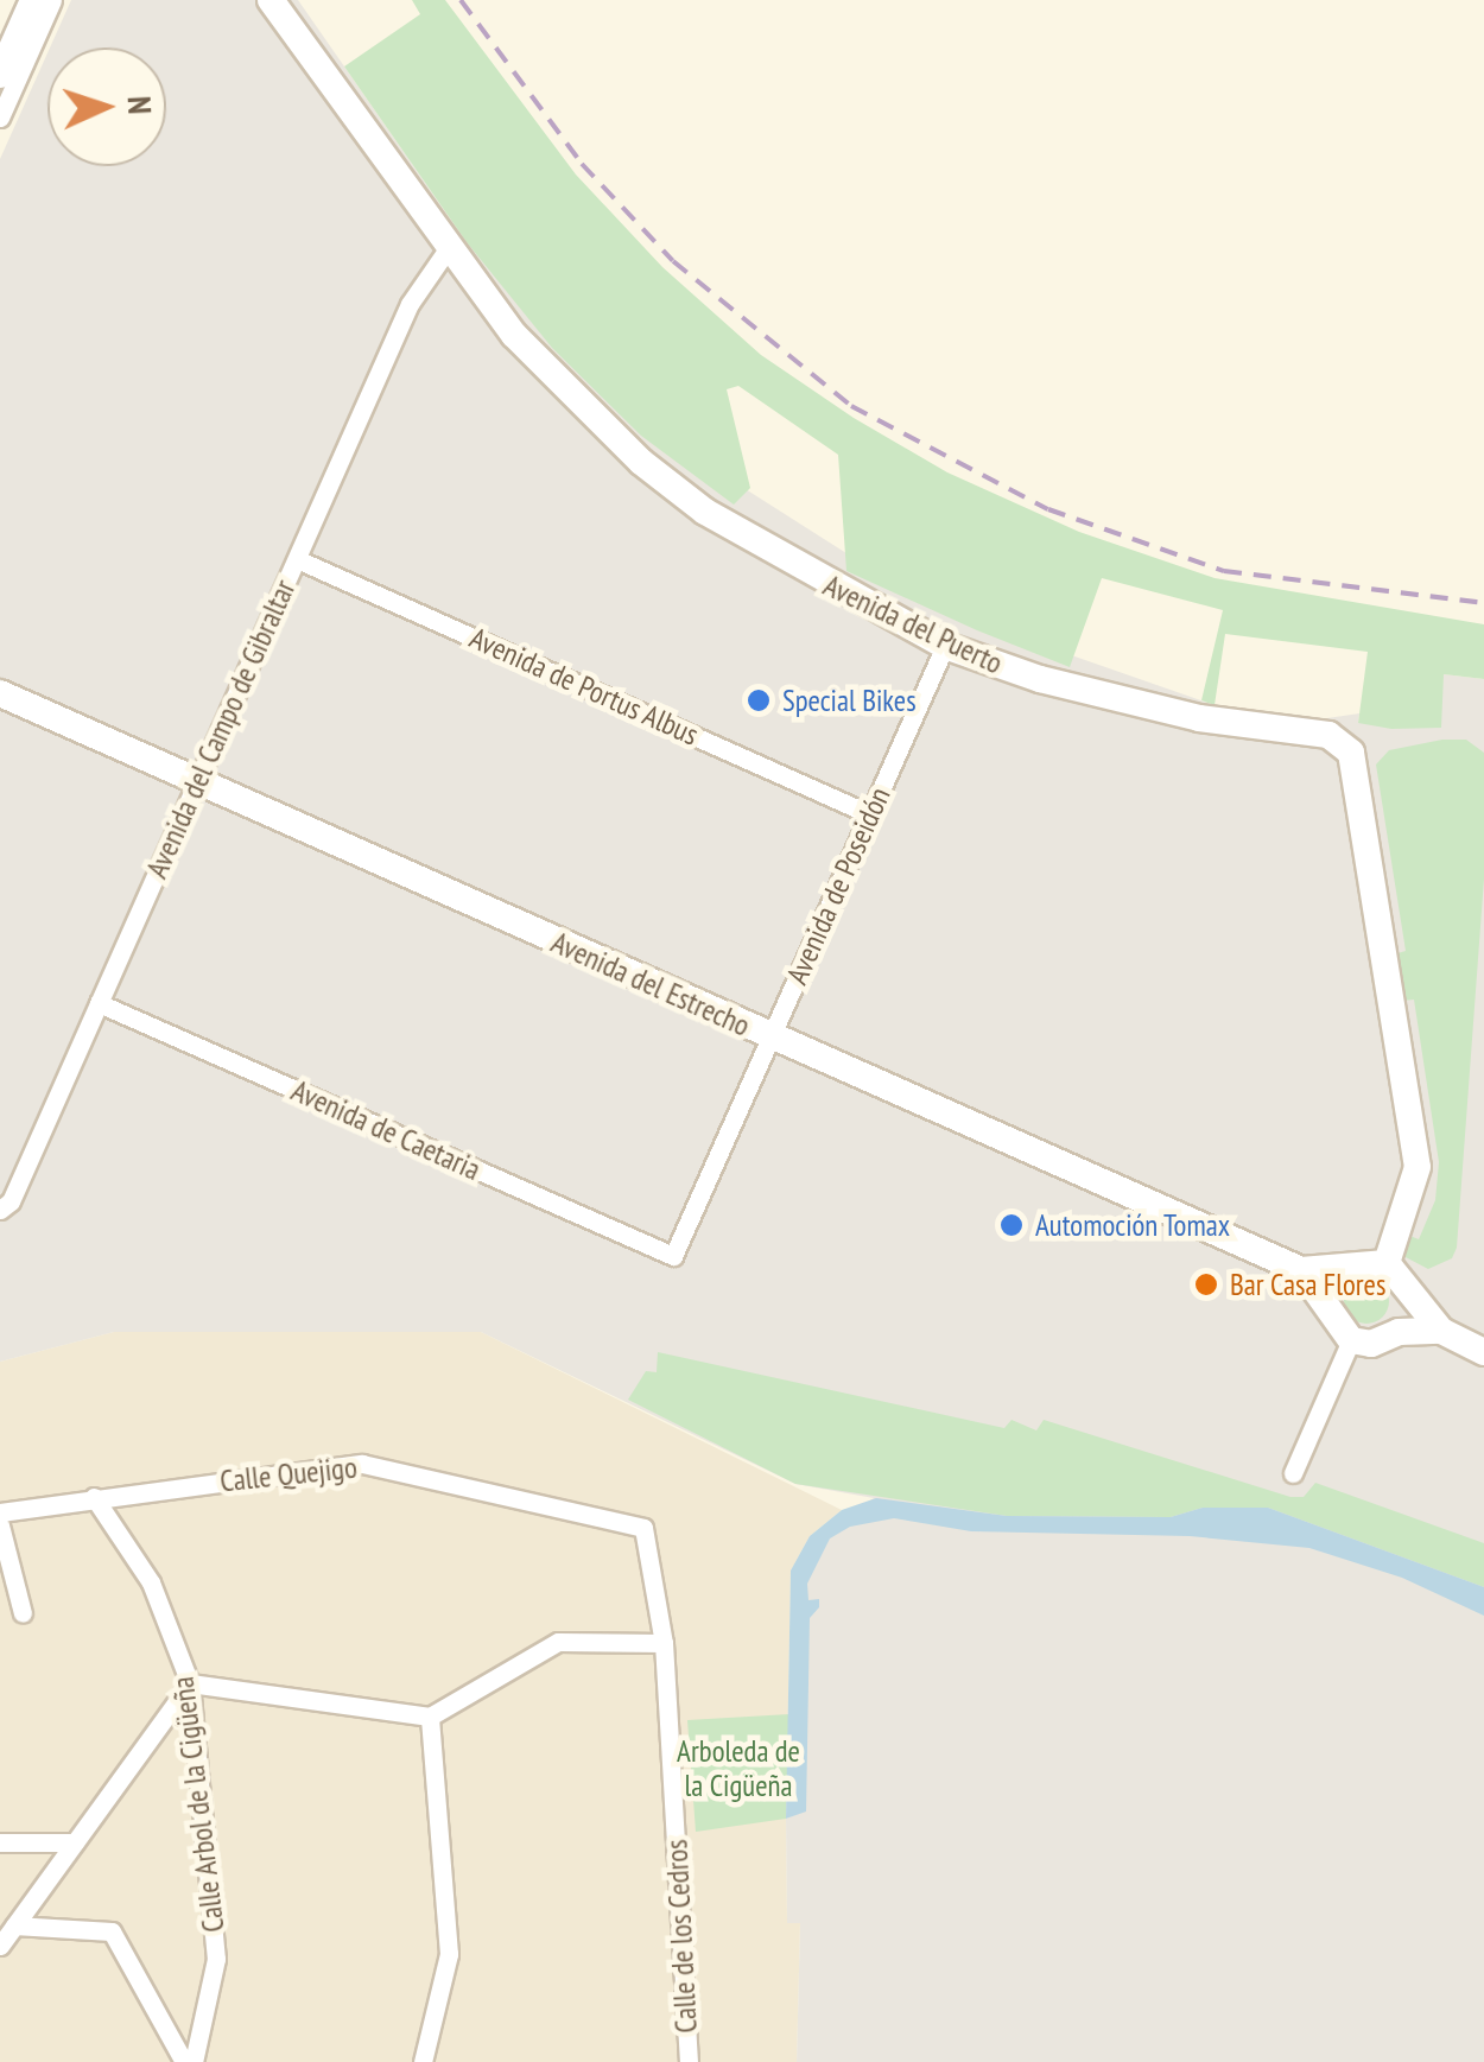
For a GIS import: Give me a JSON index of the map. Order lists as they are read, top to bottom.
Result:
{
  "streets": {
    "street": [
      "Avenida del Puerto",
      "Avenida de Portus Albus",
      "Avenida del Campo de Gibraltar",
      "Avenida de Poseidón",
      "Avenida del Estrecho",
      "Avenida de Caetaria",
      "Calle Quejigo",
      "Calle Arbol de la Cigüeña",
      "Calle de los Cedros"
    ]
  },
  "crossings": [
    ["Avenida del Puerto", "Avenida del Campo de Gibraltar"],
    ["Avenida del Puerto", "Avenida de Poseidón"],
    ["Avenida de Portus Albus", "Avenida del Campo de Gibraltar"],
    ["Avenida de Portus Albus", "Avenida de Poseidón"],
    ["Avenida del Campo de Gibraltar", "Avenida del Estrecho"],
    ["Avenida del Campo de Gibraltar", "Avenida de Caetaria"],
    ["Avenida de Poseidón", "Avenida del Estrecho"],
    ["Avenida de Poseidón", "Avenida de Caetaria"],
    ["Calle Quejigo", "Calle Arbol de la Cigüeña"],
    ["Calle Quejigo", "Calle de los Cedros"]
  ],
  "parks": ["Arboleda de la Cigüeña"],
  "places": ["Special Bikes", "Automoción Tomax", "Bar Casa Flores"],
  "north": "right"
}
